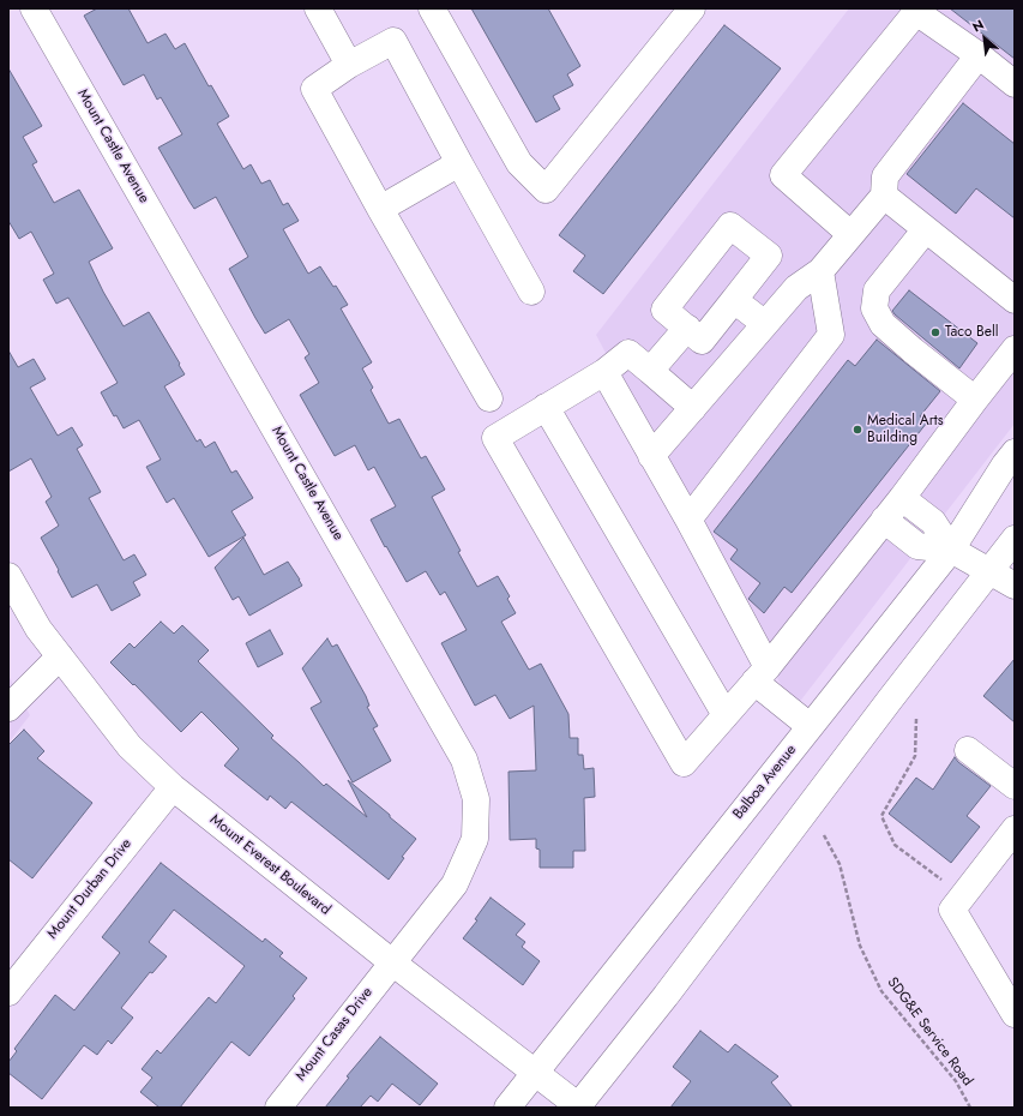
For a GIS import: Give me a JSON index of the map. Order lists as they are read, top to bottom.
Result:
{
  "streets": {
    "street": [
      "Mount Castle Avenue",
      "Balboa Avenue",
      "Mount Everest Boulevard",
      "Mount Durban Drive",
      "Mount Casas Drive"
    ],
    "path": ["SDG&E Service Road"]
  },
  "crossings": [
    ["Mount Castle Avenue", "Mount Everest Boulevard"],
    ["Mount Castle Avenue", "Mount Casas Drive"],
    ["Balboa Avenue", "Mount Everest Boulevard"],
    ["Mount Everest Boulevard", "Mount Durban Drive"],
    ["Mount Everest Boulevard", "Mount Casas Drive"]
  ],
  "places": ["Taco Bell", "Medical Arts Building"],
  "north": "top left"
}
